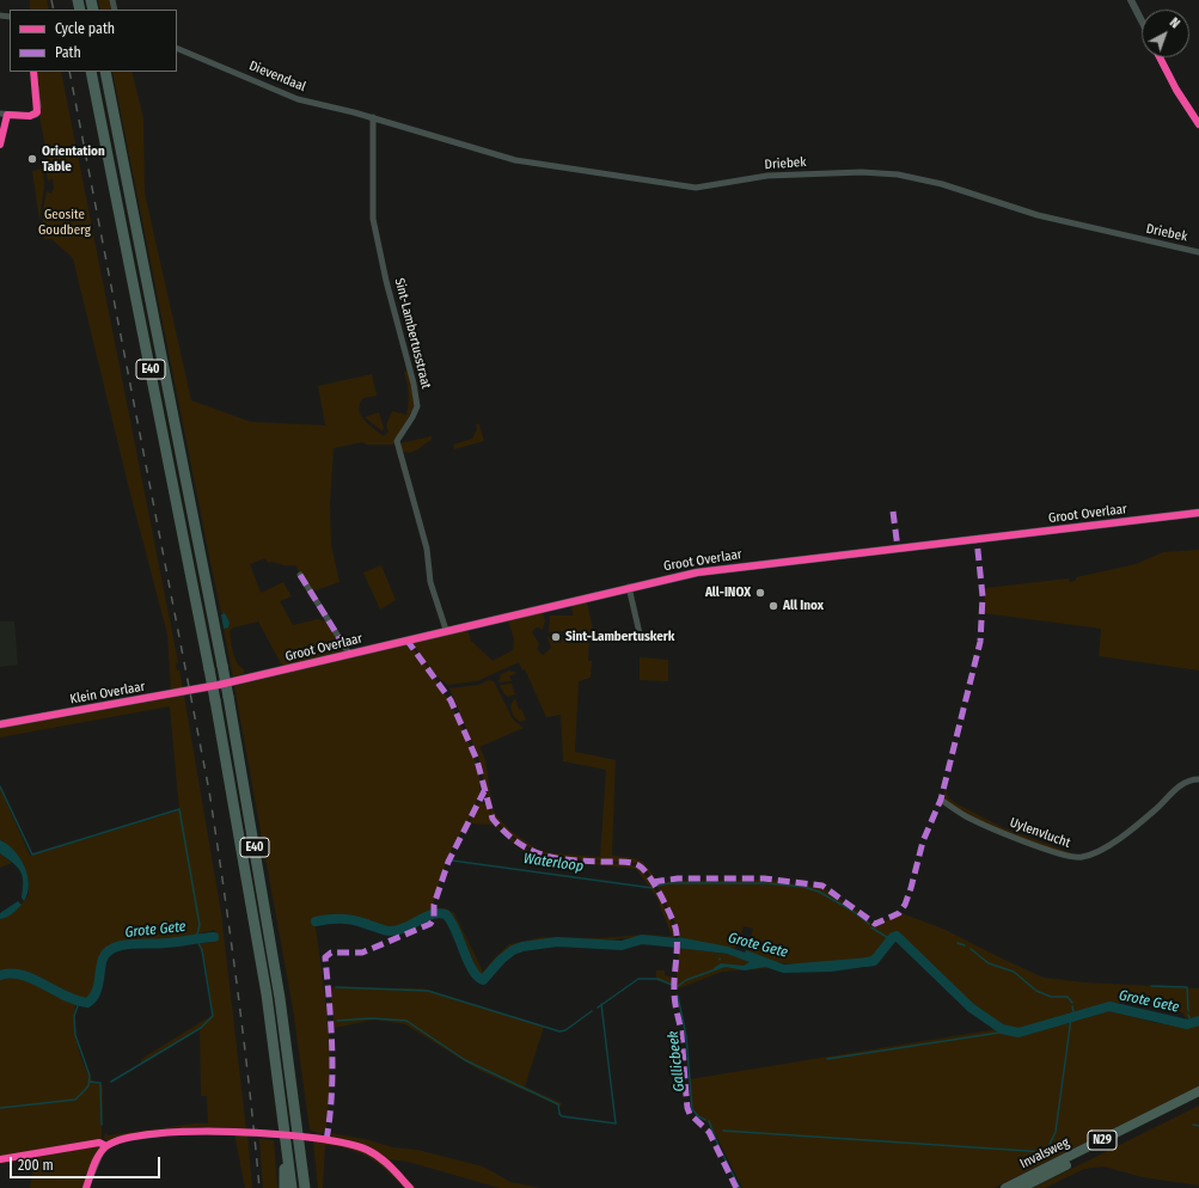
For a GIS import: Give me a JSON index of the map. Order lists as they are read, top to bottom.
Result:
{
  "streets": {
    "highway": ["E40", "N29", "Invalsweg"],
    "main road": ["Groot Overlaar", "Klein Overlaar"],
    "street": [
      "Dievendaal",
      "Driebek",
      "Sint-Lambertusstraat",
      "Uylenvlucht"
    ]
  },
  "crossings": [
    ["Dievendaal", "Driebek"],
    ["Dievendaal", "Sint-Lambertusstraat"],
    ["Driebek", "Sint-Lambertusstraat"],
    ["Sint-Lambertusstraat", "Groot Overlaar"],
    ["Groot Overlaar", "Klein Overlaar"]
  ],
  "water": ["Waterloop", "Grote Gete", "Gallicbeek"],
  "parks": ["Geosite Goudberg"],
  "places": [
    "Orientation Table",
    "All-INOX",
    "All Inox",
    "Sint-Lambertuskerk"
  ],
  "legend": ["Cycle path", "Path"],
  "scale_bar": "200 m",
  "north": "top right"
}
